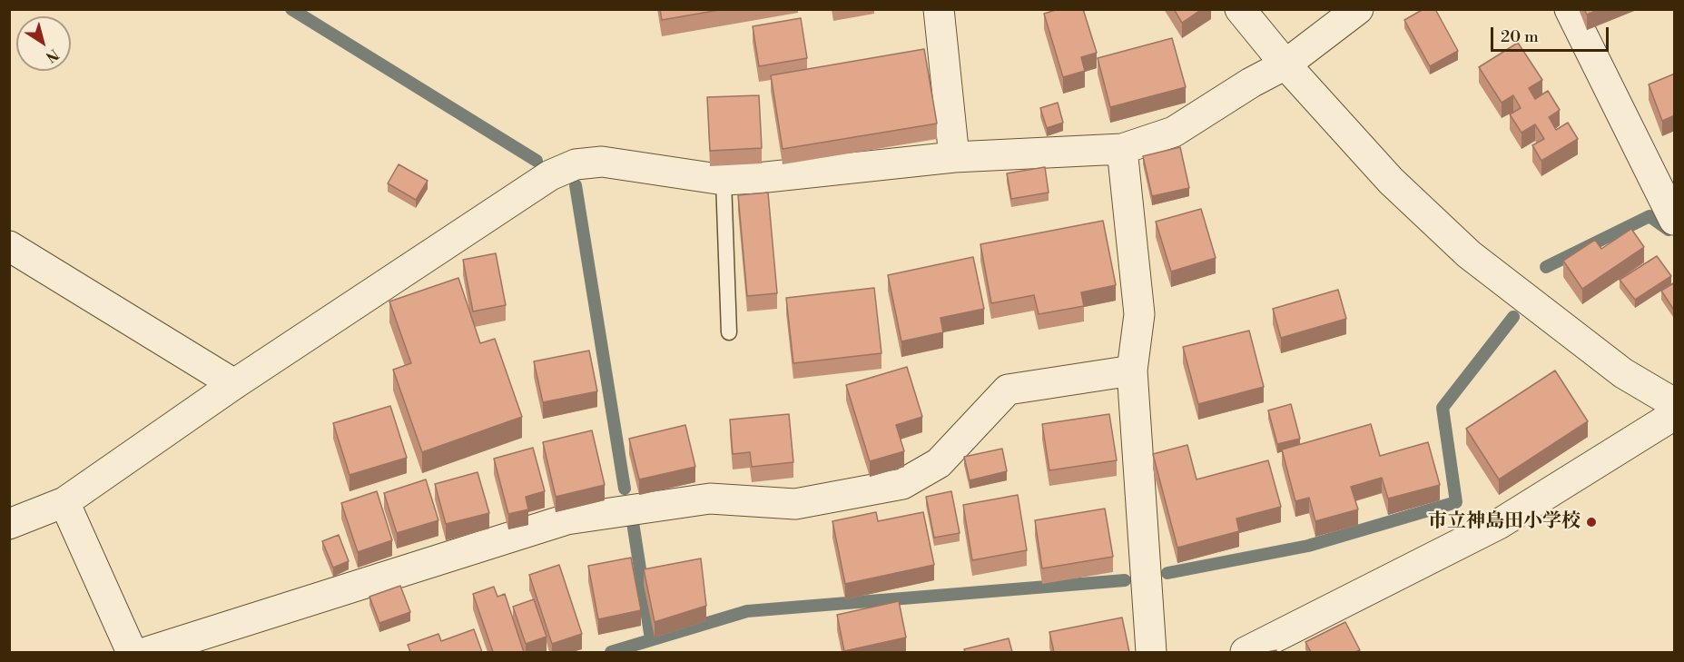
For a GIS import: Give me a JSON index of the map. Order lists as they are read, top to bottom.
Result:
{
  "places": ["市立神島田小学校"],
  "scale_bar": "20 m",
  "north": "bottom right"
}
